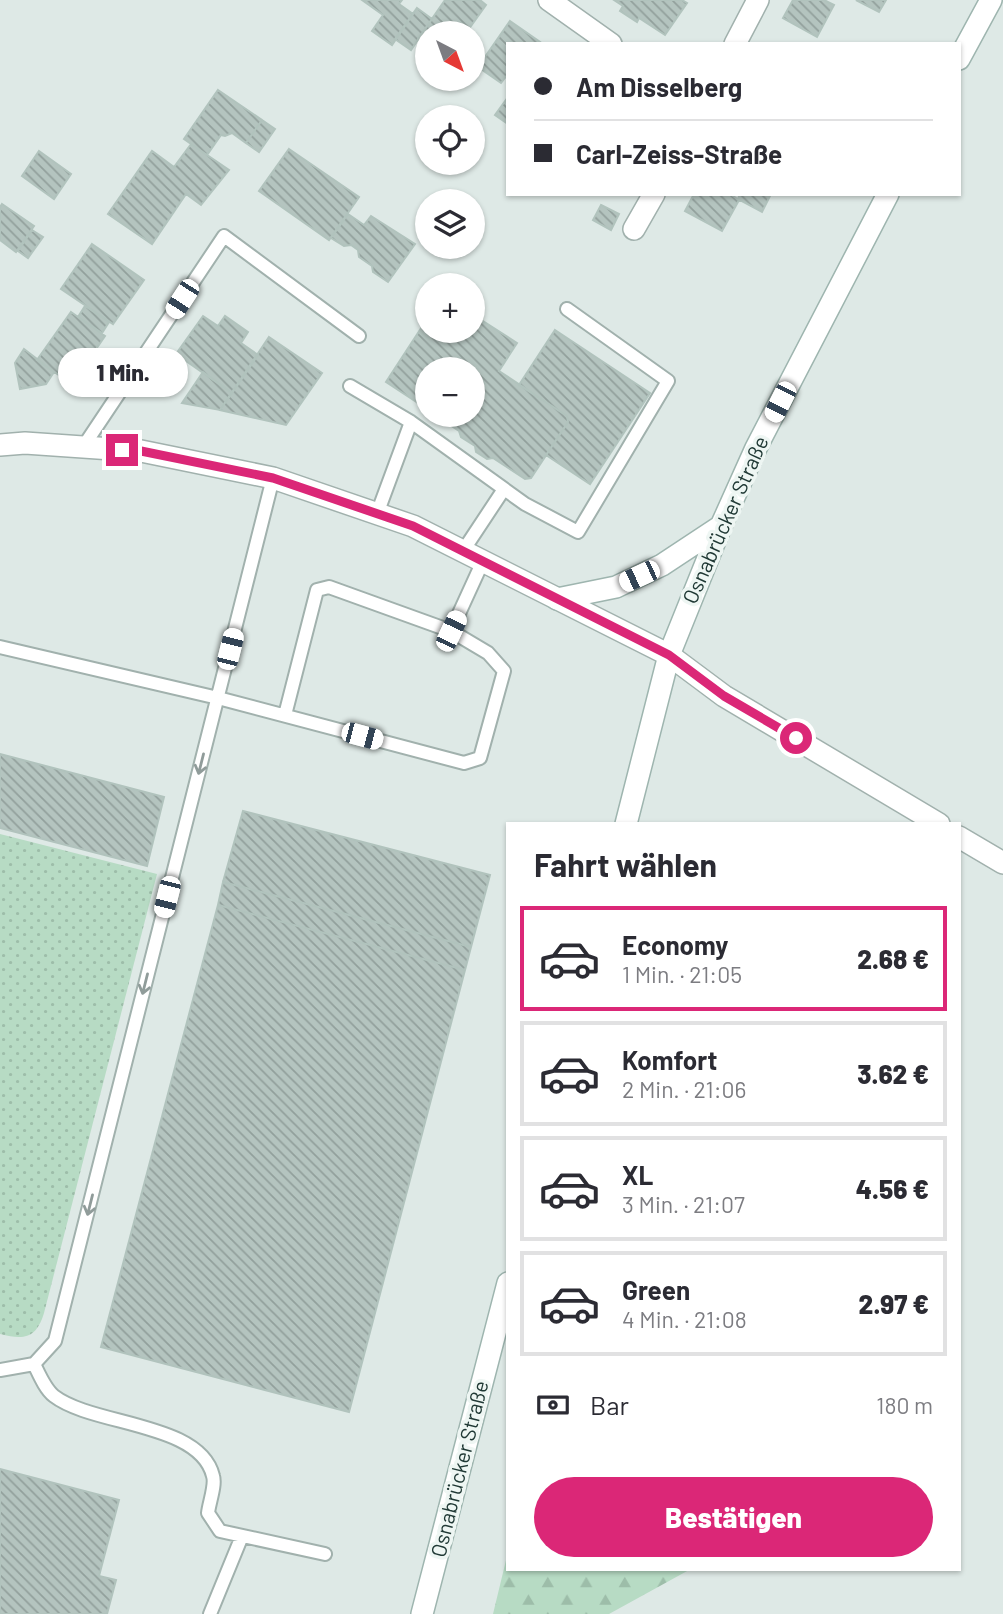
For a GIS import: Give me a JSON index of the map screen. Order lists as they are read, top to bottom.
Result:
{
  "streets": {
    "main road": ["Osnabrücker Straße"]
  },
  "north": "bottom right",
  "page": {
    "map_buttons": ["+", "−"],
    "banner": ["Am Disselberg", "Carl-Zeiss-Straße"],
    "bubble": "1 Min.",
    "heading": "Fahrt wählen",
    "list": [
      {
        "name": "Economy",
        "note": "1 Min. · 21:05",
        "value": "2.68 €"
      },
      {
        "name": "Komfort",
        "note": "2 Min. · 21:06",
        "value": "3.62 €"
      },
      {
        "name": "XL",
        "note": "3 Min. · 21:07",
        "value": "4.56 €"
      },
      {
        "name": "Green",
        "note": "4 Min. · 21:08",
        "value": "2.97 €"
      }
    ],
    "pay": ["Bar", "180 m"],
    "buttons": "Bestätigen"
  }
}
